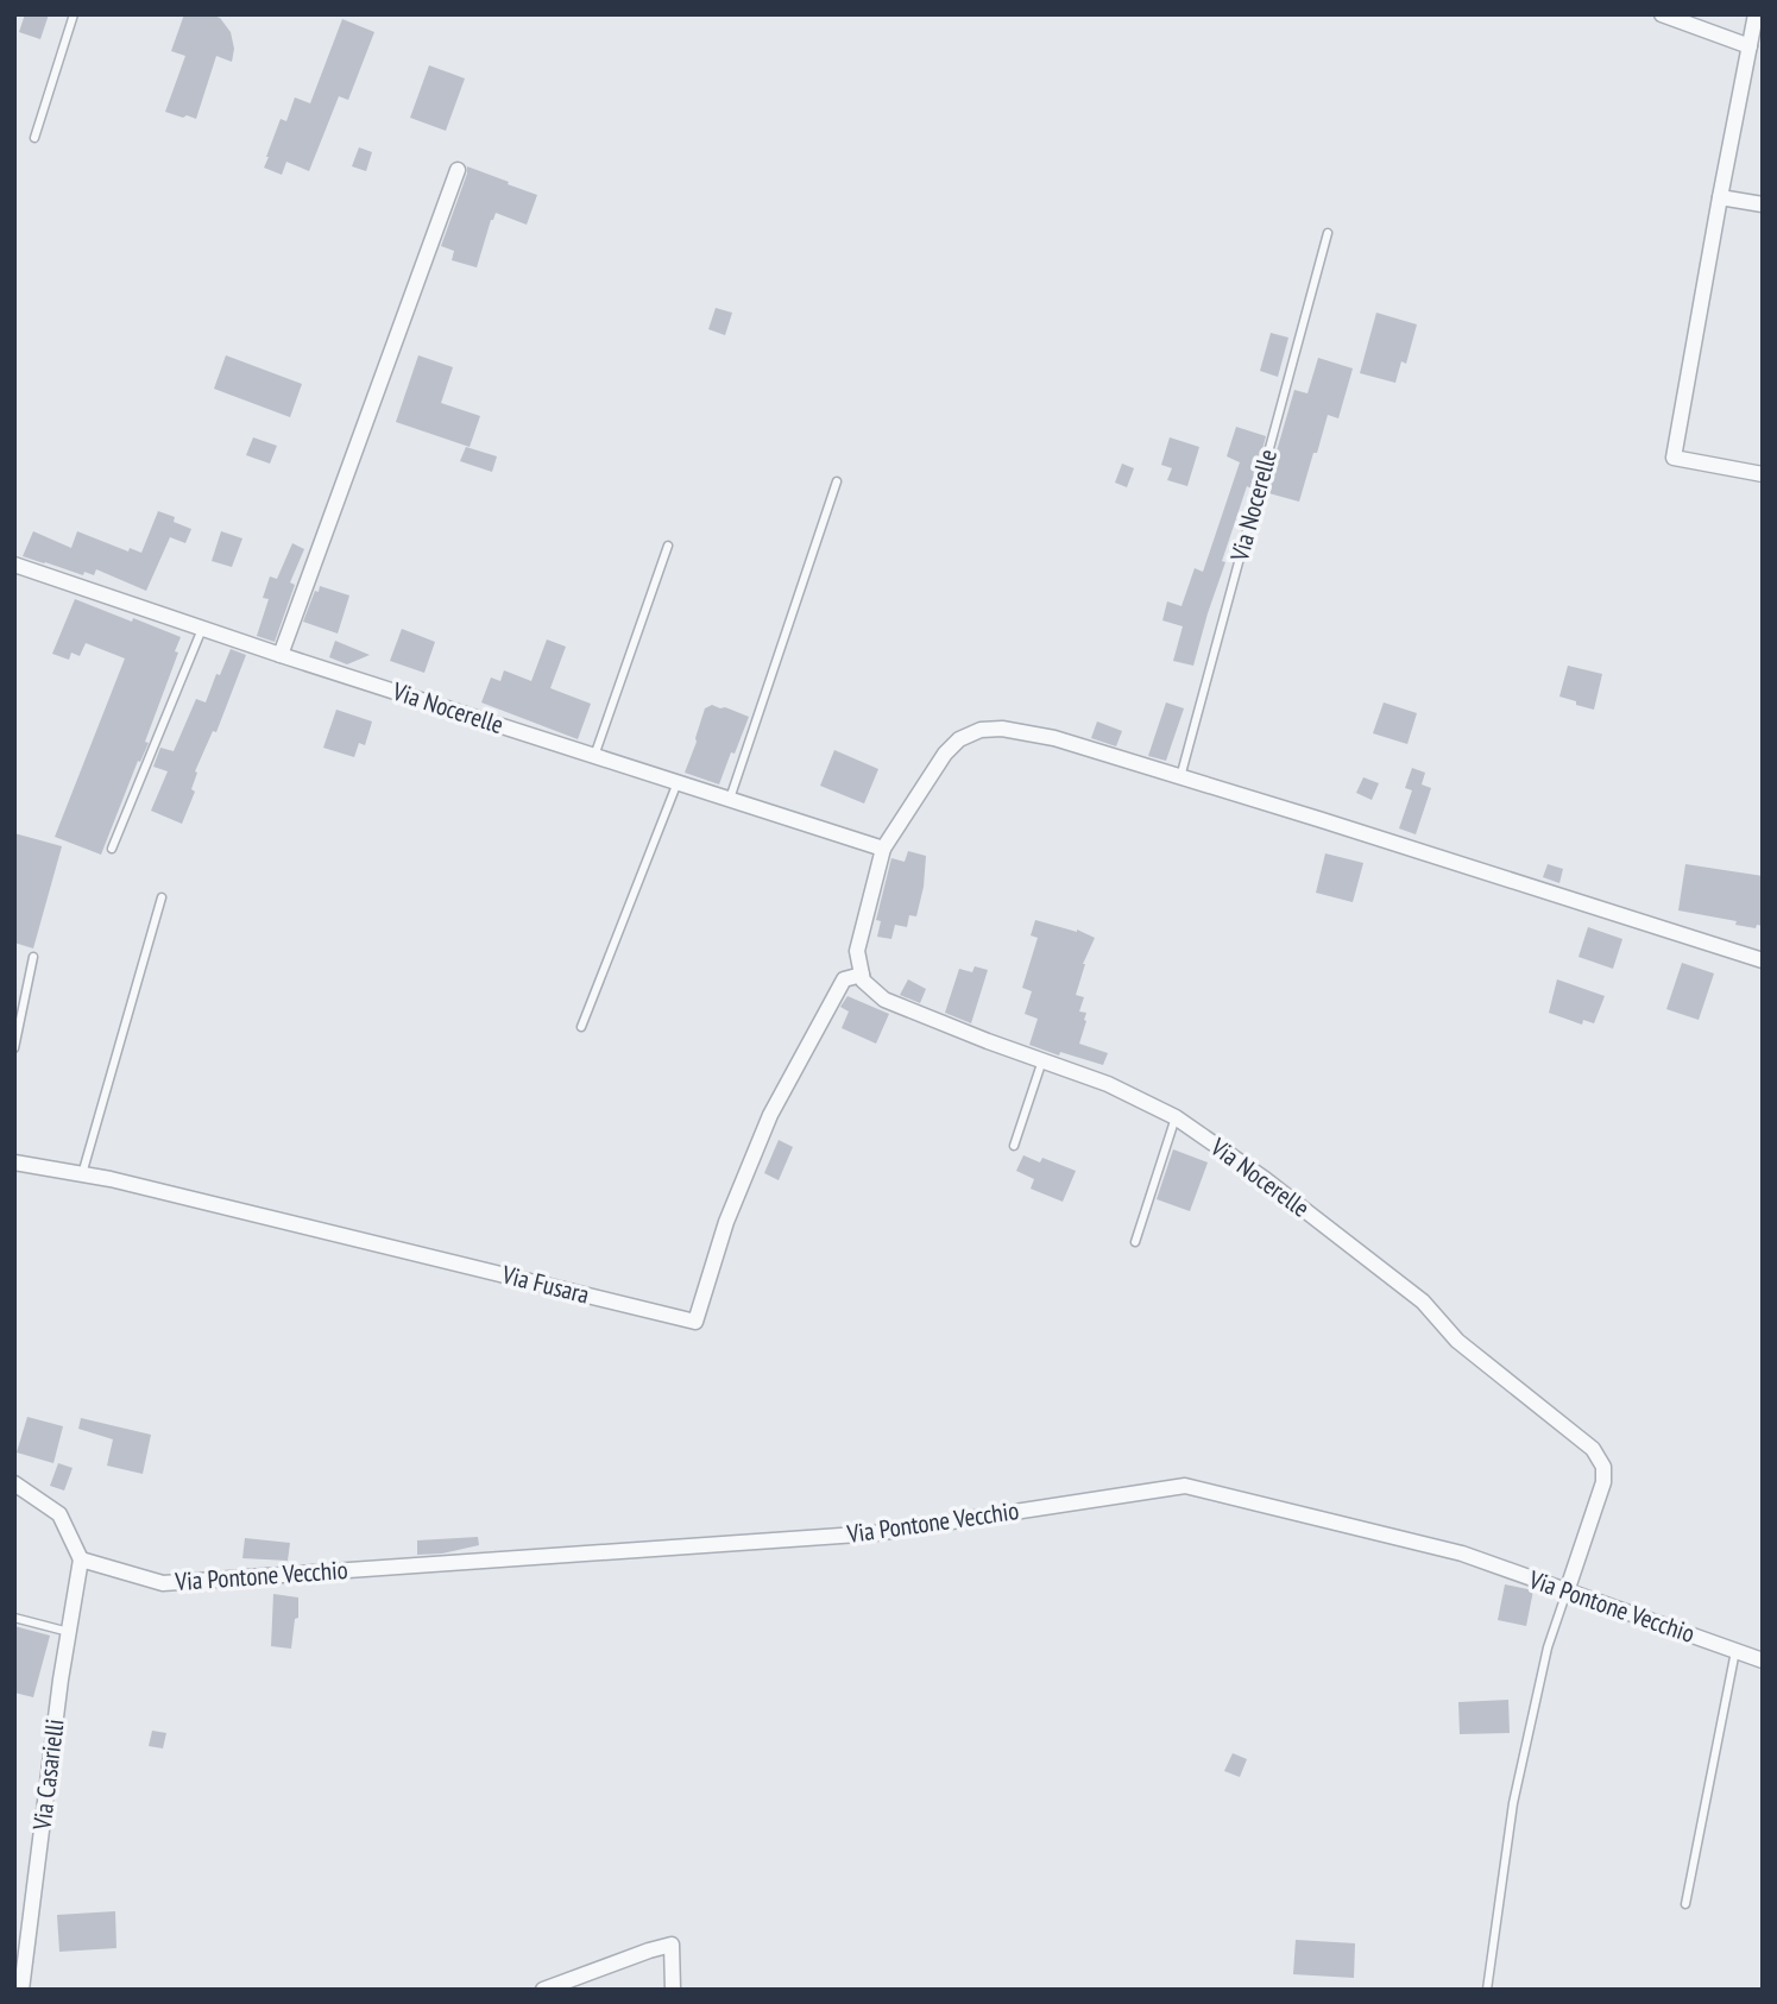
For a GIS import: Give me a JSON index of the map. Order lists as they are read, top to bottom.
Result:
{
  "streets": {
    "street": [
      "Via Nocerelle",
      "Via Fusara",
      "Via Pontone Vecchio",
      "Via Casarielli"
    ]
  },
  "crossings": [
    ["Via Nocerelle", "Via Fusara"],
    ["Via Nocerelle", "Via Pontone Vecchio"],
    ["Via Pontone Vecchio", "Via Casarielli"]
  ]
}
